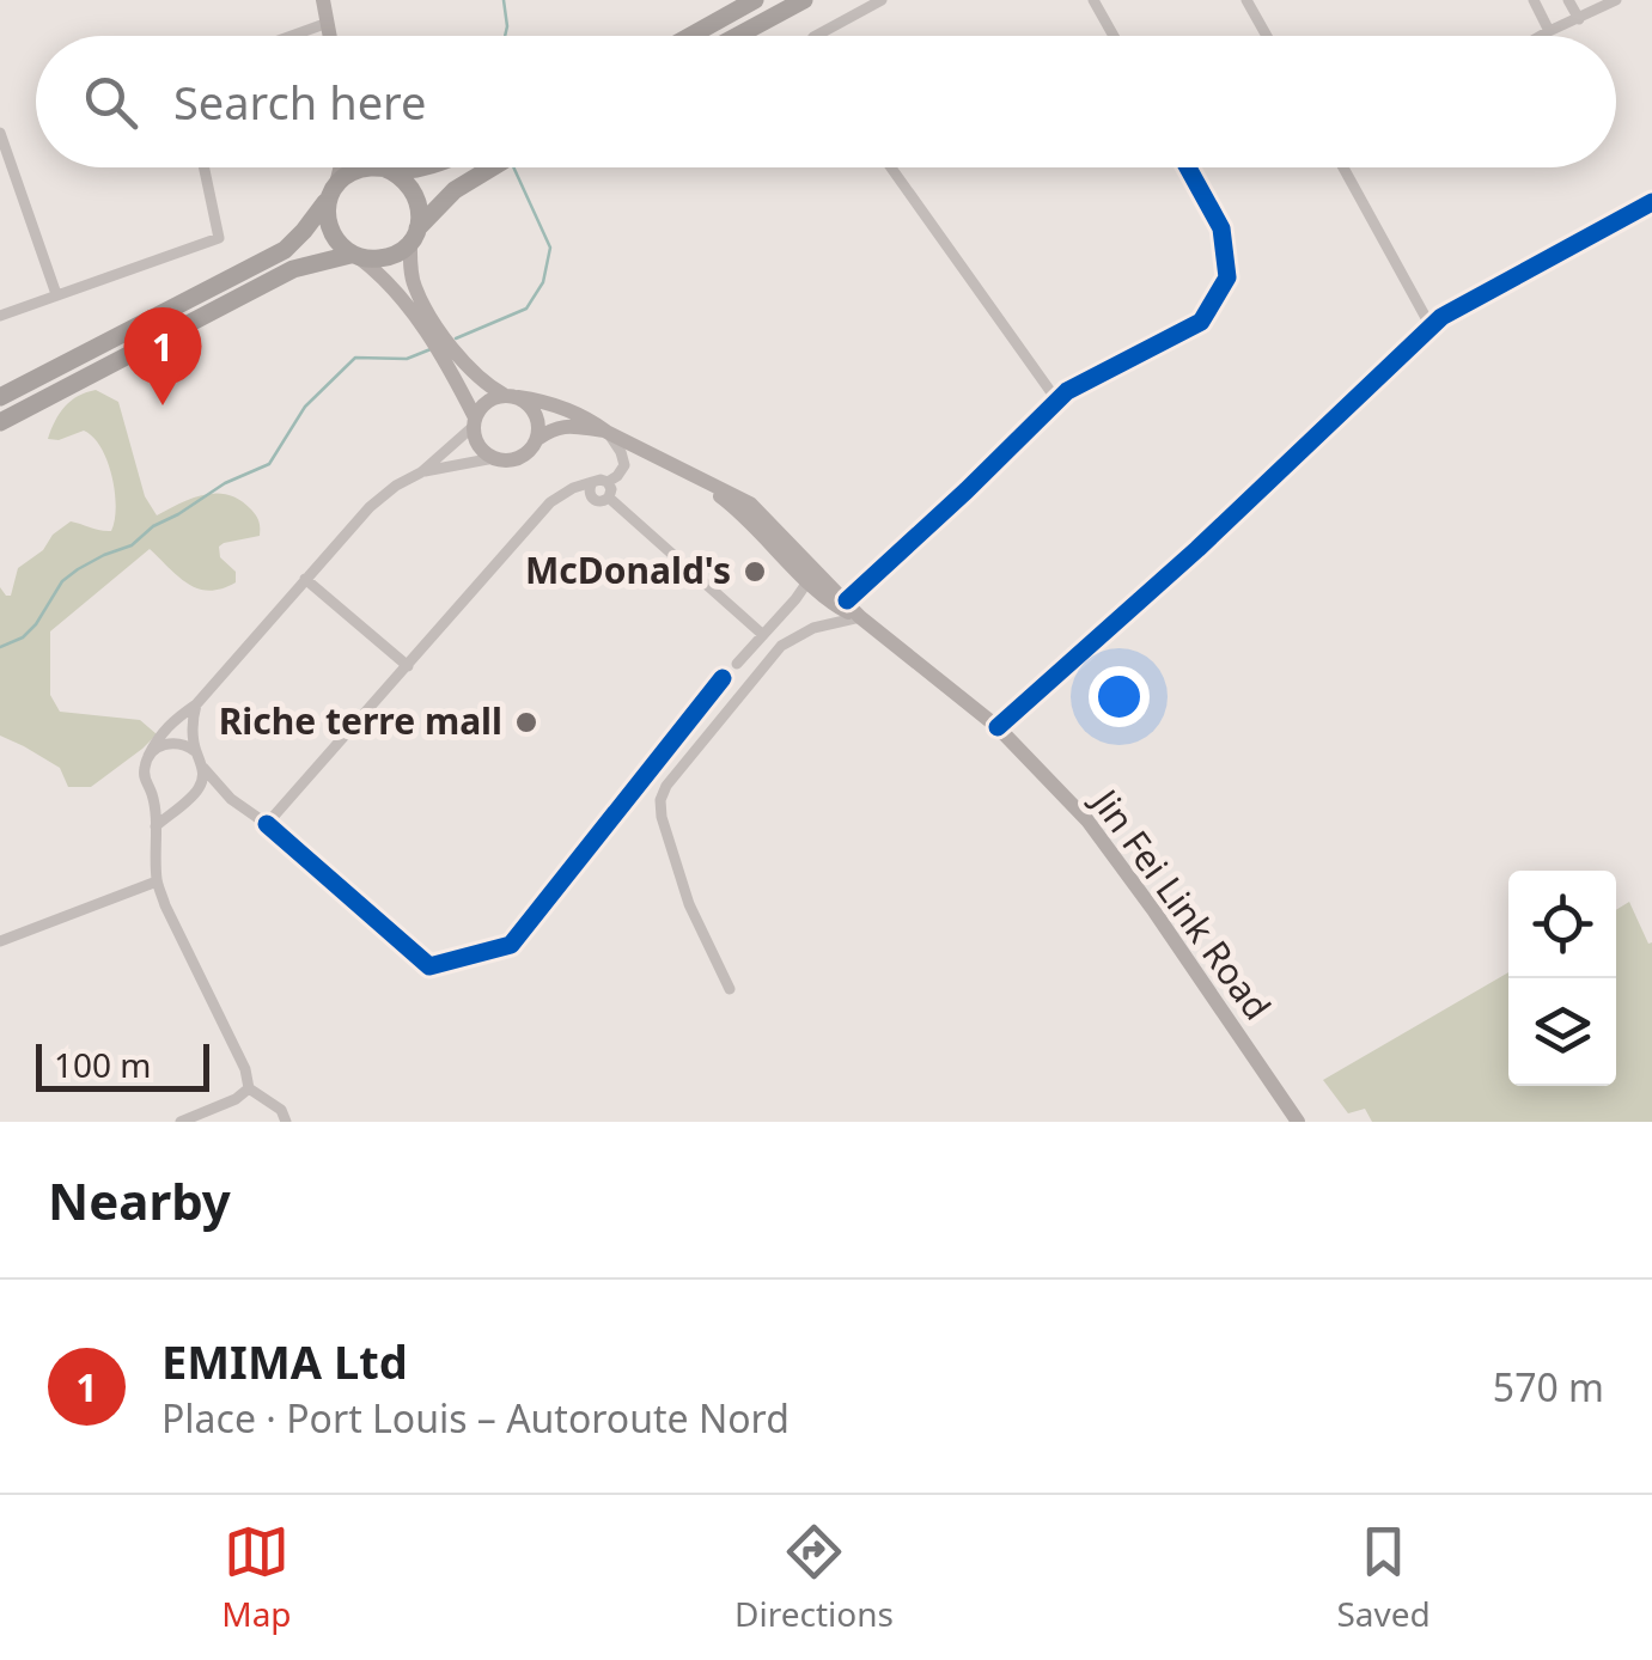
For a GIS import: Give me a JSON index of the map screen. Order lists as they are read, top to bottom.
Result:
{
  "streets": {
    "main road": ["Jin Fei Link Road"]
  },
  "places": ["McDonald's", "Riche terre mall"],
  "scale_bar": "100 m",
  "page": {
    "search": "Search here",
    "pins": "1",
    "scale": "100 m",
    "heading": "Nearby",
    "list": [
      {
        "mark": "1",
        "name": "EMIMA Ltd",
        "note": "Place · Port Louis – Autoroute Nord",
        "value": "570 m"
      }
    ],
    "nav": ["Map", "Directions", "Saved"]
  }
}
